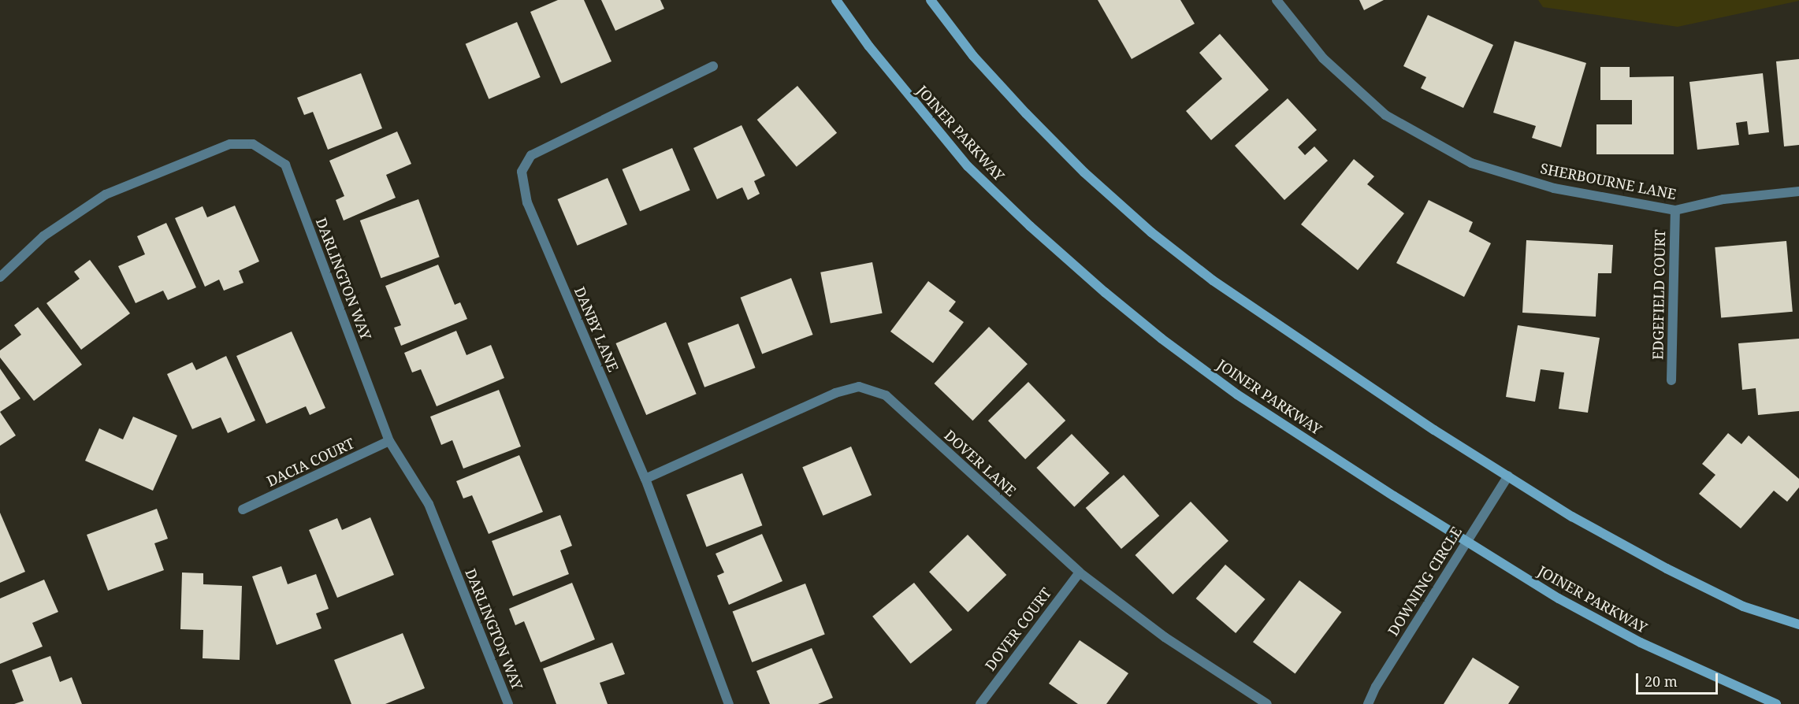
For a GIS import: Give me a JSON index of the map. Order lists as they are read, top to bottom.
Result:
{
  "streets": {
    "main road": ["JOINER PARKWAY"],
    "street": [
      "SHERBOURNE LANE",
      "DARLINGTON WAY",
      "EDGEFIELD COURT",
      "DANBY LANE",
      "DACIA COURT",
      "DOVER LANE",
      "DOWNING CIRCLE",
      "DOVER COURT"
    ]
  },
  "crossings": [
    ["JOINER PARKWAY", "DOWNING CIRCLE"],
    ["SHERBOURNE LANE", "EDGEFIELD COURT"],
    ["DARLINGTON WAY", "DACIA COURT"],
    ["DANBY LANE", "DOVER LANE"],
    ["DOVER LANE", "DOVER COURT"]
  ],
  "scale_bar": "20 m"
}
